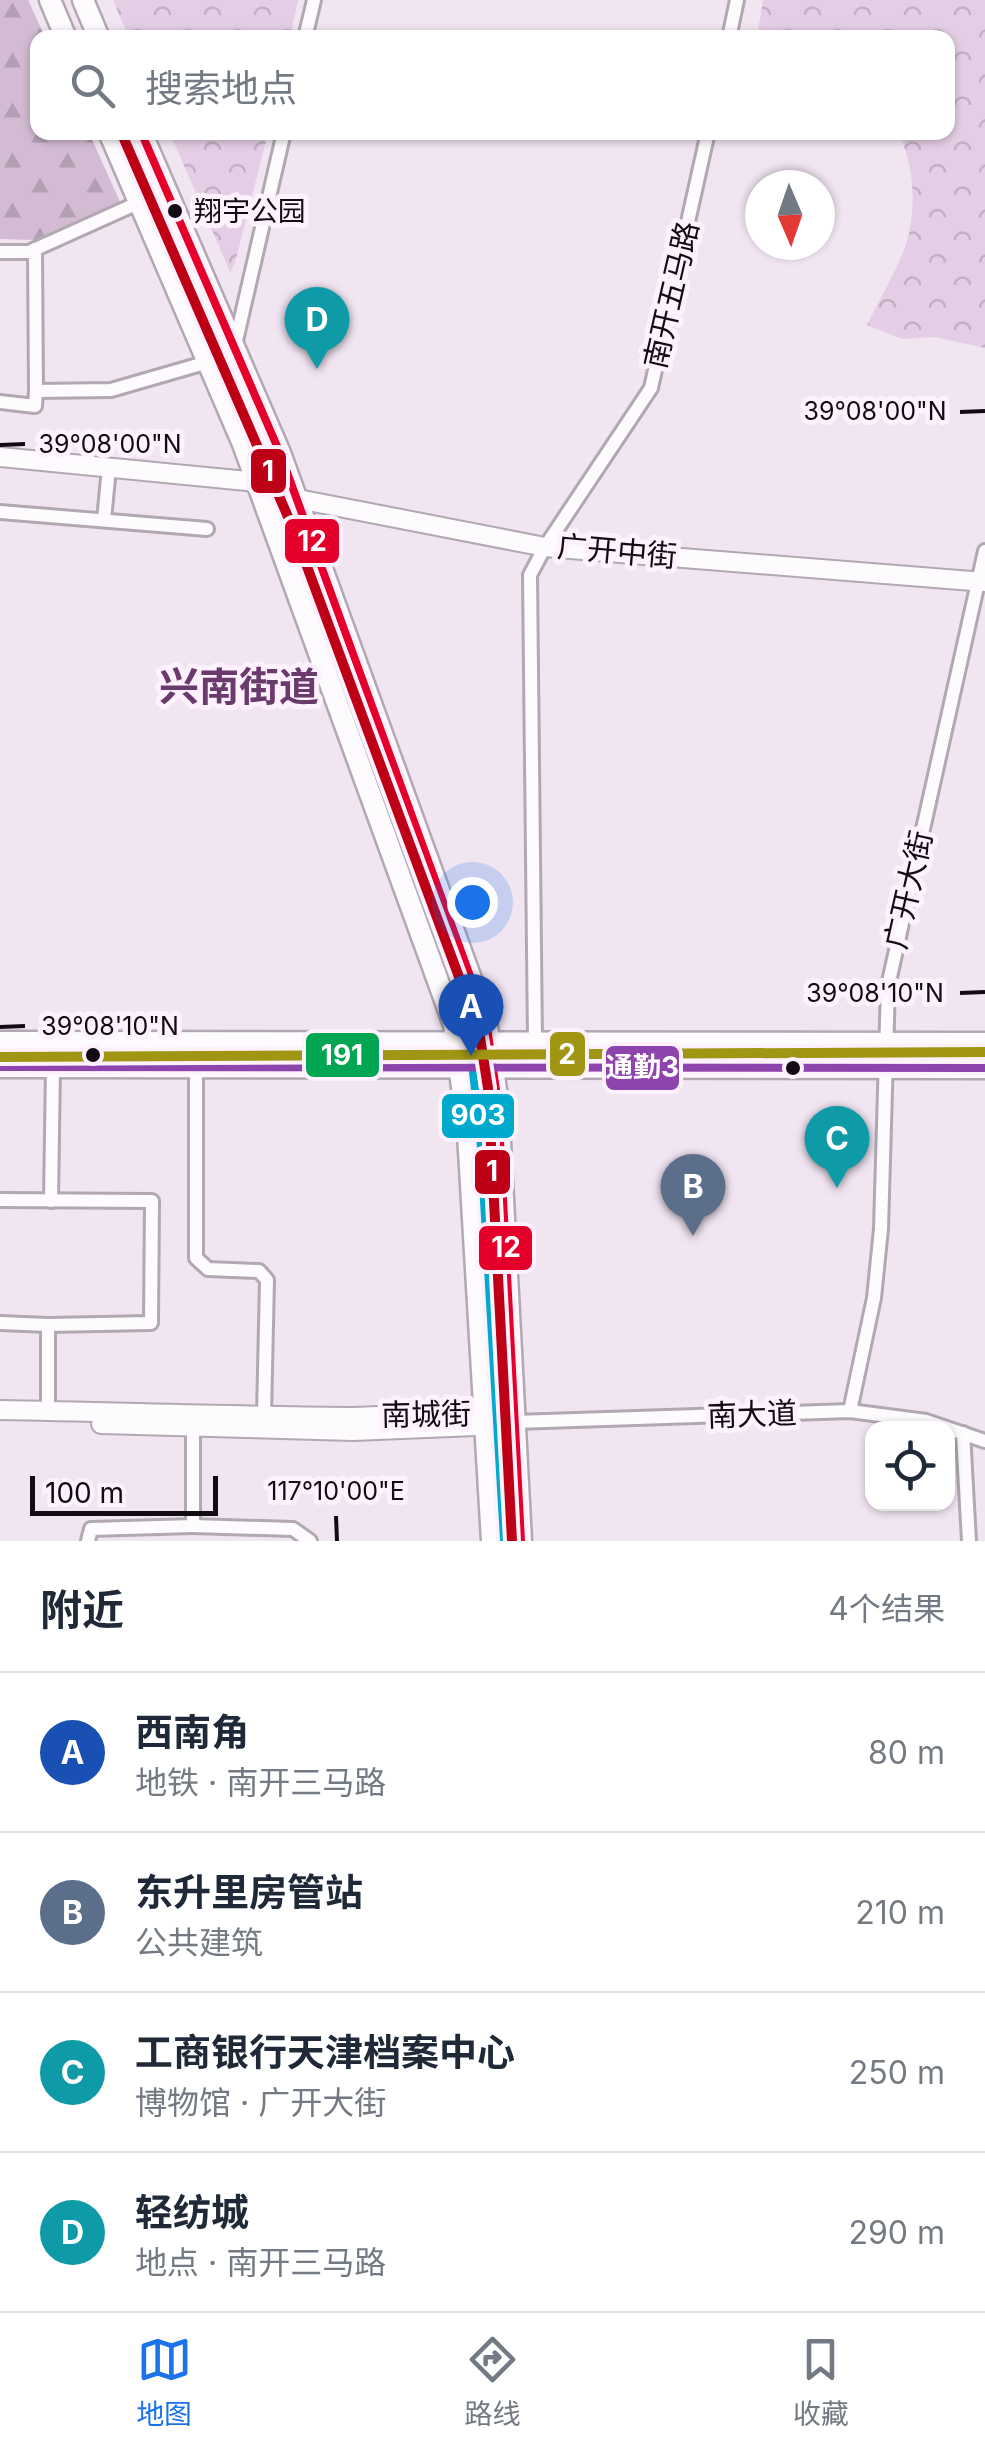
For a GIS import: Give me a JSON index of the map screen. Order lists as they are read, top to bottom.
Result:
{
  "streets": {
    "street": [
      "南开五马路",
      "广开中街",
      "广开大街",
      "南城街",
      "南大道"
    ]
  },
  "crossings": [
    ["南开五马路", "广开中街"],
    ["广开中街", "广开大街"],
    ["广开大街", "南大道"],
    ["南城街", "南大道"]
  ],
  "districts": ["兴南街道"],
  "places": ["翔宇公园"],
  "lines": [
    "transit line 1",
    "transit line 12",
    "transit line 2",
    "transit line 903",
    "transit line 191",
    "transit line 通勤3"
  ],
  "scale_bar": "100 m",
  "north": "bottom",
  "page": {
    "search": "搜索地点",
    "pins": [
      "D",
      "A",
      "C",
      "B"
    ],
    "scale": "100 m",
    "heading": ["附近", "4个结果"],
    "list": [
      {
        "mark": "A",
        "name": "西南角",
        "note": "地铁 · 南开三马路",
        "value": "80 m"
      },
      {
        "mark": "B",
        "name": "东升里房管站",
        "note": "公共建筑",
        "value": "210 m"
      },
      {
        "mark": "C",
        "name": "工商银行天津档案中心",
        "note": "博物馆 · 广开大街",
        "value": "250 m"
      },
      {
        "mark": "D",
        "name": "轻纺城",
        "note": "地点 · 南开三马路",
        "value": "290 m"
      }
    ],
    "nav": ["地图", "路线", "收藏"]
  },
  "coordinates": ["39°08'00\"N", "39°08'10\"N", "117°10'00\"E"]
}
